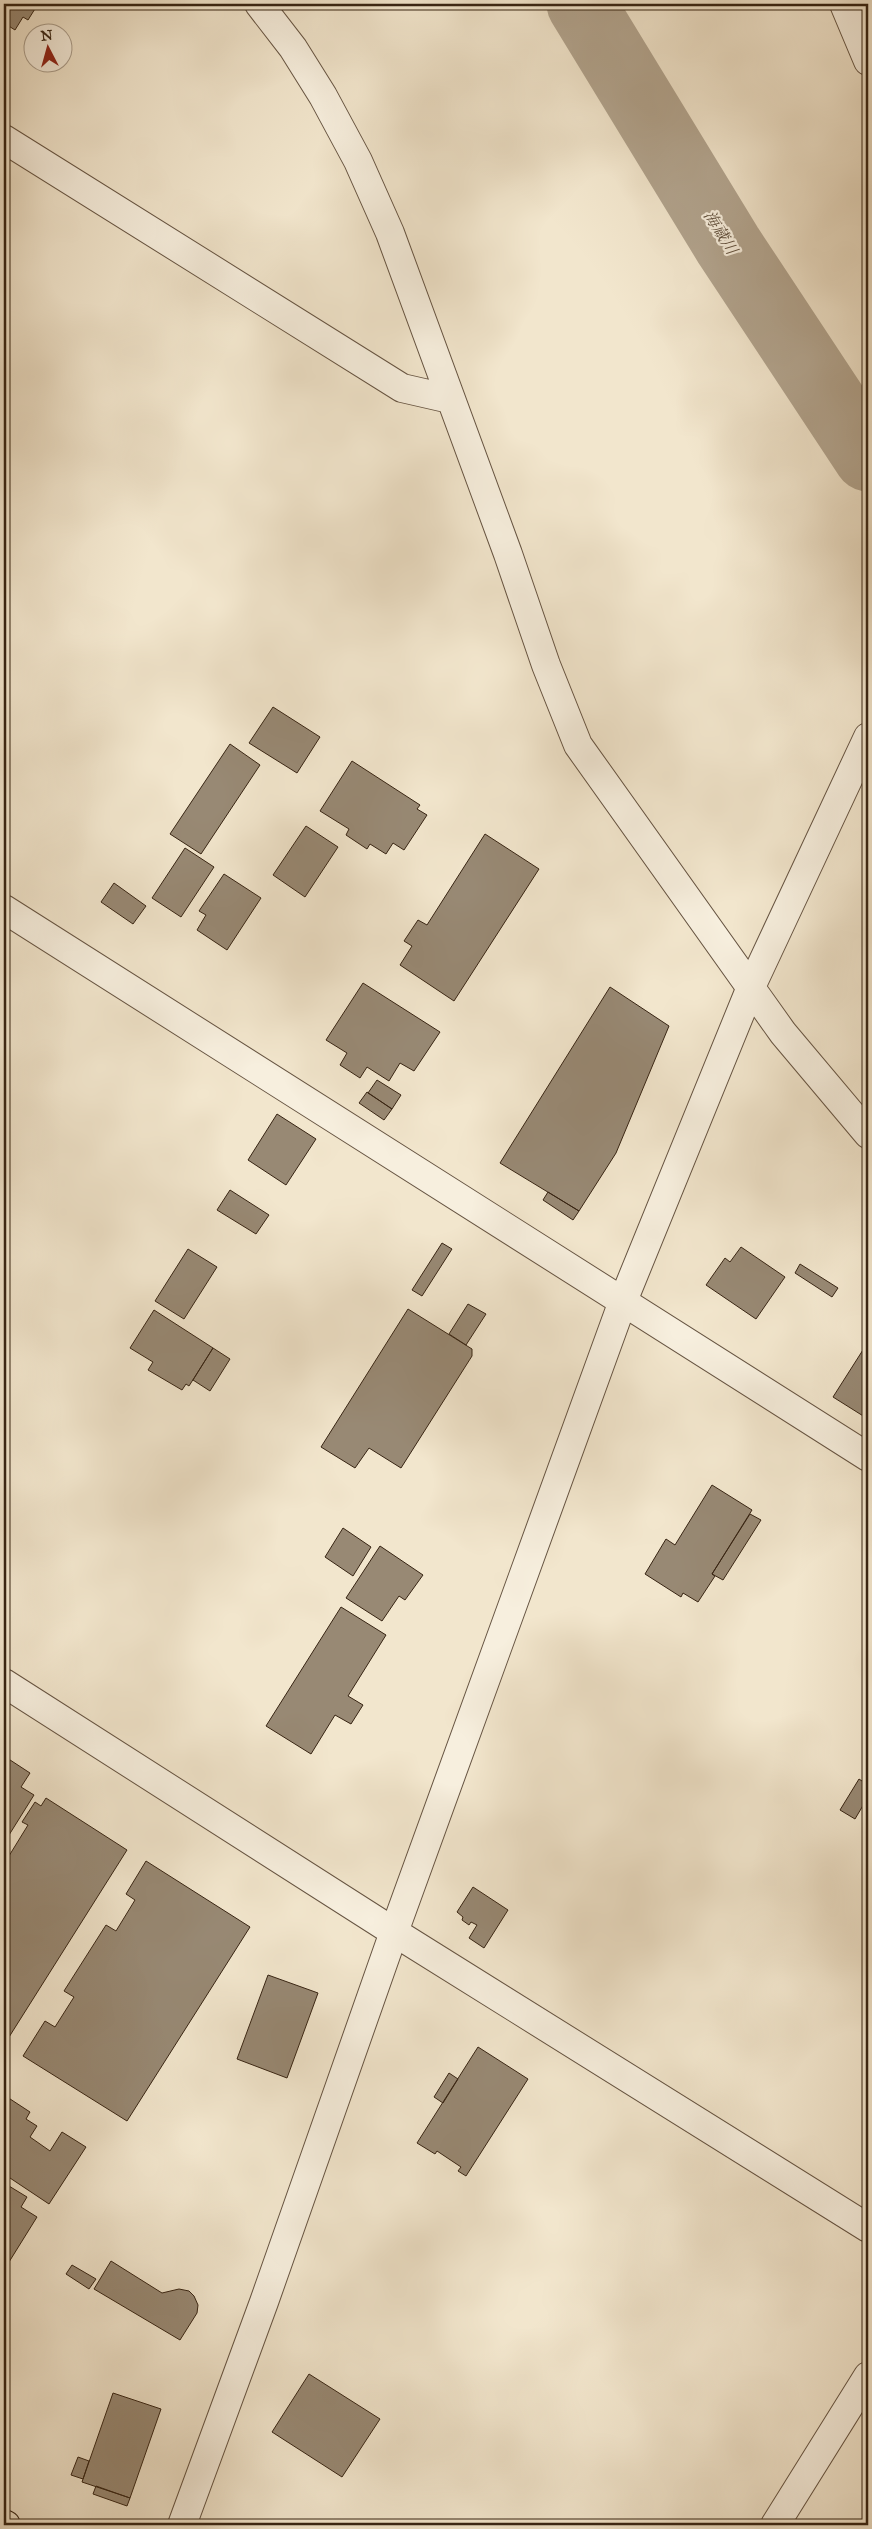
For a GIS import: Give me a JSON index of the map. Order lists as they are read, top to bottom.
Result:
{
  "water": ["海蔵川"],
  "north": "top"
}
